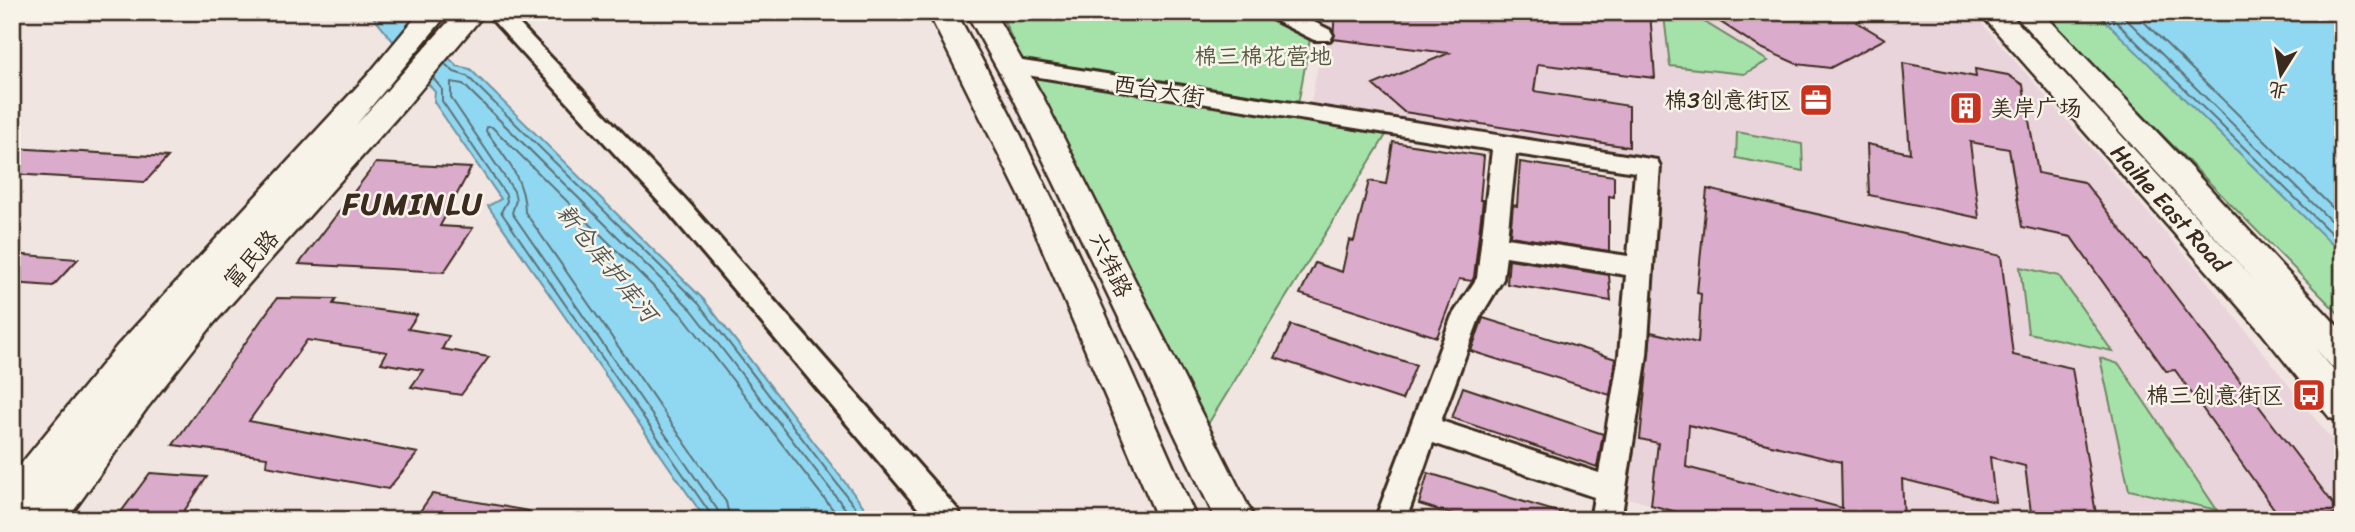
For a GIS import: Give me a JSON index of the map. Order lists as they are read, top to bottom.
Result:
{
  "streets": {
    "main road": ["Haihe East Road", "富民路", "六纬路"],
    "street": ["西台大街"]
  },
  "crossings": [
    ["西台大街", "六纬路"]
  ],
  "districts": ["FUMINLU"],
  "water": ["新仓库护库河"],
  "parks": ["棉三棉花营地"],
  "places": {
    "office": ["棉3创意街区"],
    "building": ["美岸广场"],
    "bus stop": ["棉三创意街区"]
  },
  "north": "bottom"
}
